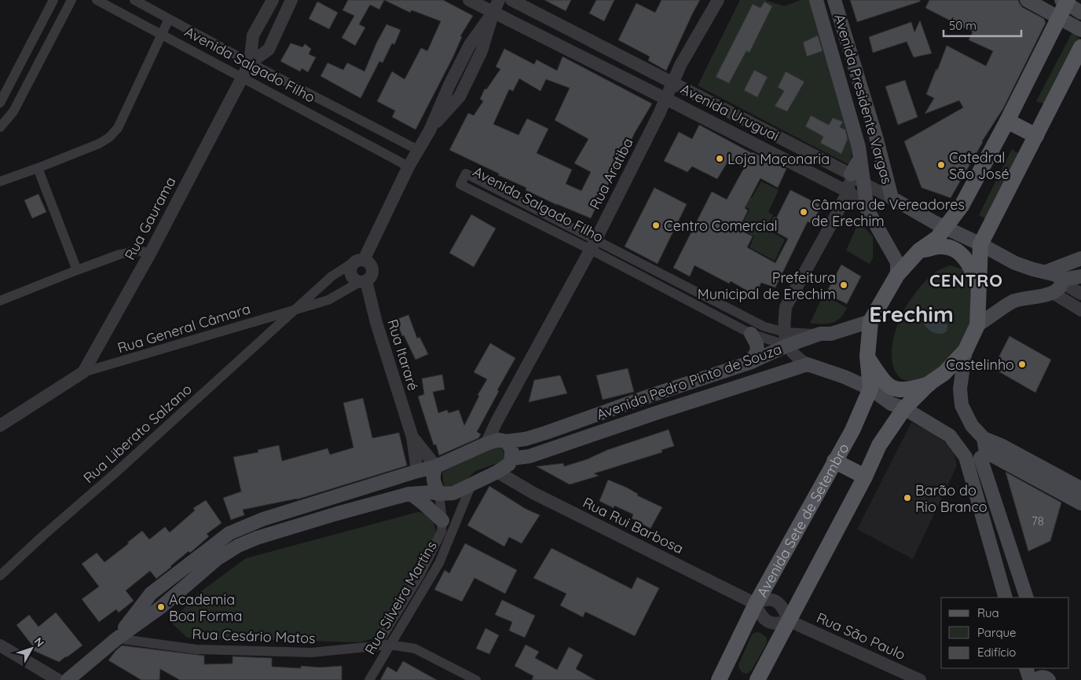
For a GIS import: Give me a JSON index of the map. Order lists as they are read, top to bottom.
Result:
{
  "streets": {
    "main road": [
      "Avenida Presidente Vargas",
      "Avenida Uruguai",
      "Avenida Pedro Pinto de Souza",
      "Avenida Sete de Setembro"
    ],
    "street": [
      "Avenida Salgado Filho",
      "Rua Aratiba",
      "Rua Gaurama",
      "Rua General Câmara",
      "Rua Itararé",
      "Rua Liberato Salzano",
      "Rua Rui Barbosa",
      "Rua Silveira Martins",
      "Rua Cesário Matos",
      "Rua São Paulo"
    ]
  },
  "crossings": [
    ["Avenida Salgado Filho", "Rua Aratiba"],
    ["Avenida Salgado Filho", "Rua Gaurama"],
    ["Avenida Salgado Filho", "Avenida Pedro Pinto de Souza"],
    ["Avenida Presidente Vargas", "Avenida Uruguai"],
    ["Avenida Presidente Vargas", "Avenida Pedro Pinto de Souza"],
    ["Avenida Presidente Vargas", "Avenida Sete de Setembro"],
    ["Avenida Uruguai", "Rua Aratiba"],
    ["Rua Aratiba", "Avenida Pedro Pinto de Souza"],
    ["Rua Gaurama", "Rua General Câmara"],
    ["Rua General Câmara", "Rua Itararé"],
    ["Rua General Câmara", "Rua Liberato Salzano"],
    ["Rua Itararé", "Avenida Pedro Pinto de Souza"],
    ["Avenida Pedro Pinto de Souza", "Avenida Sete de Setembro"],
    ["Avenida Pedro Pinto de Souza", "Rua Rui Barbosa"],
    ["Avenida Pedro Pinto de Souza", "Rua Silveira Martins"],
    ["Avenida Pedro Pinto de Souza", "Rua Cesário Matos"],
    ["Avenida Sete de Setembro", "Rua Rui Barbosa"],
    ["Rua Silveira Martins", "Rua Cesário Matos"]
  ],
  "districts": ["CENTRO", "Erechim"],
  "places": [
    "Loja Maçonaria",
    "Catedral São José",
    "Câmara de Vereadores de Erechim",
    "Centro Comercial",
    "Prefeitura Municipal de Erechim",
    "Castelinho",
    "Barão do Rio Branco",
    "Academia Boa Forma"
  ],
  "house_numbers": ["78"],
  "legend": ["Rua", "Parque", "Edifício"],
  "scale_bar": "50 m",
  "north": "top right"
}
